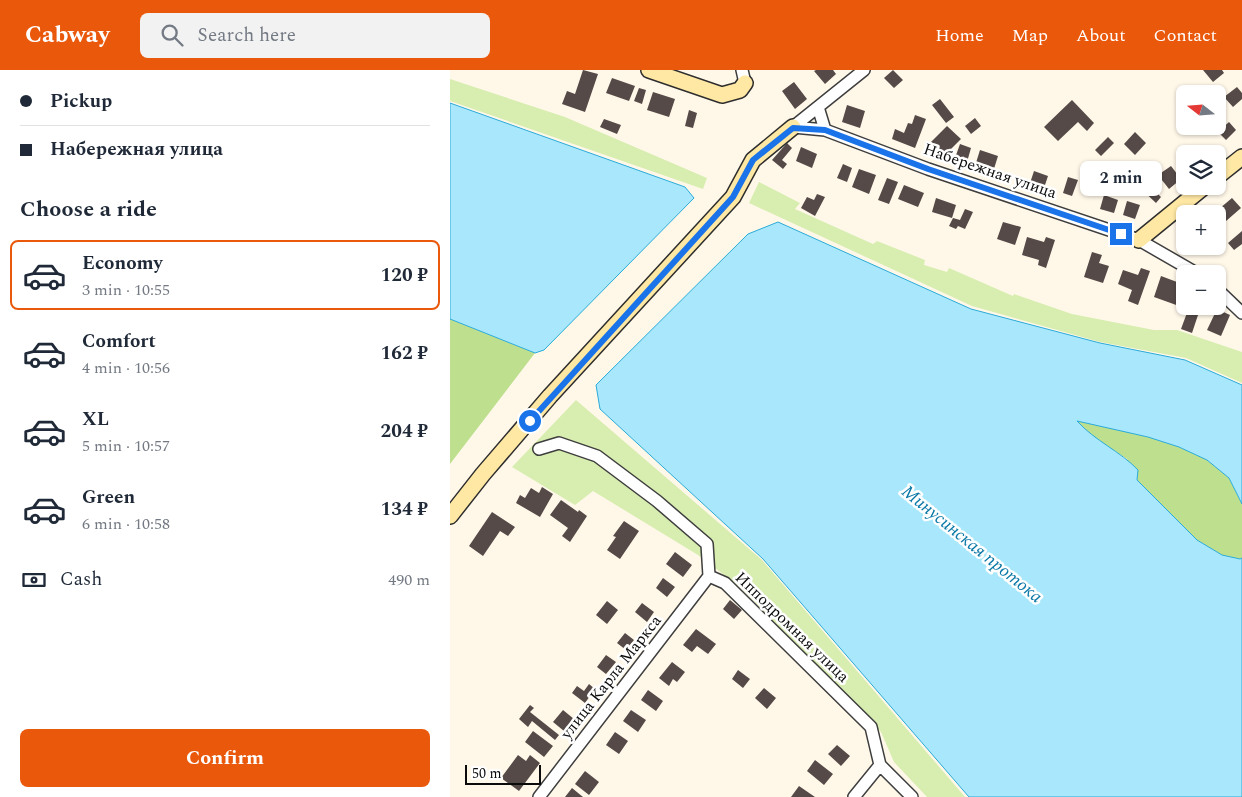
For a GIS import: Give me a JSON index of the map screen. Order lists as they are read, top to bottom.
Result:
{
  "streets": {
    "street": ["Набережная улица", "Ипподромная улица", "улица Карла Маркса"]
  },
  "crossings": [
    ["Ипподромная улица", "улица Карла Маркса"]
  ],
  "water": ["Минусинская протока"],
  "scale_bar": "50 m",
  "north": "left",
  "page": {
    "header": "Cabway",
    "search": "Search here",
    "nav": [
      "Home",
      "Map",
      "About",
      "Contact"
    ],
    "banner": ["Pickup", "Набережная улица"],
    "map_buttons": ["+", "−"],
    "bubble": "2 min",
    "heading": "Choose a ride",
    "list": [
      {
        "name": "Economy",
        "note": "3 min · 10:55",
        "value": "120 ₽"
      },
      {
        "name": "Comfort",
        "note": "4 min · 10:56",
        "value": "162 ₽"
      },
      {
        "name": "XL",
        "note": "5 min · 10:57",
        "value": "204 ₽"
      },
      {
        "name": "Green",
        "note": "6 min · 10:58",
        "value": "134 ₽"
      }
    ],
    "pay": ["Cash", "490 m"],
    "buttons": "Confirm",
    "scale": "50 m"
  }
}
